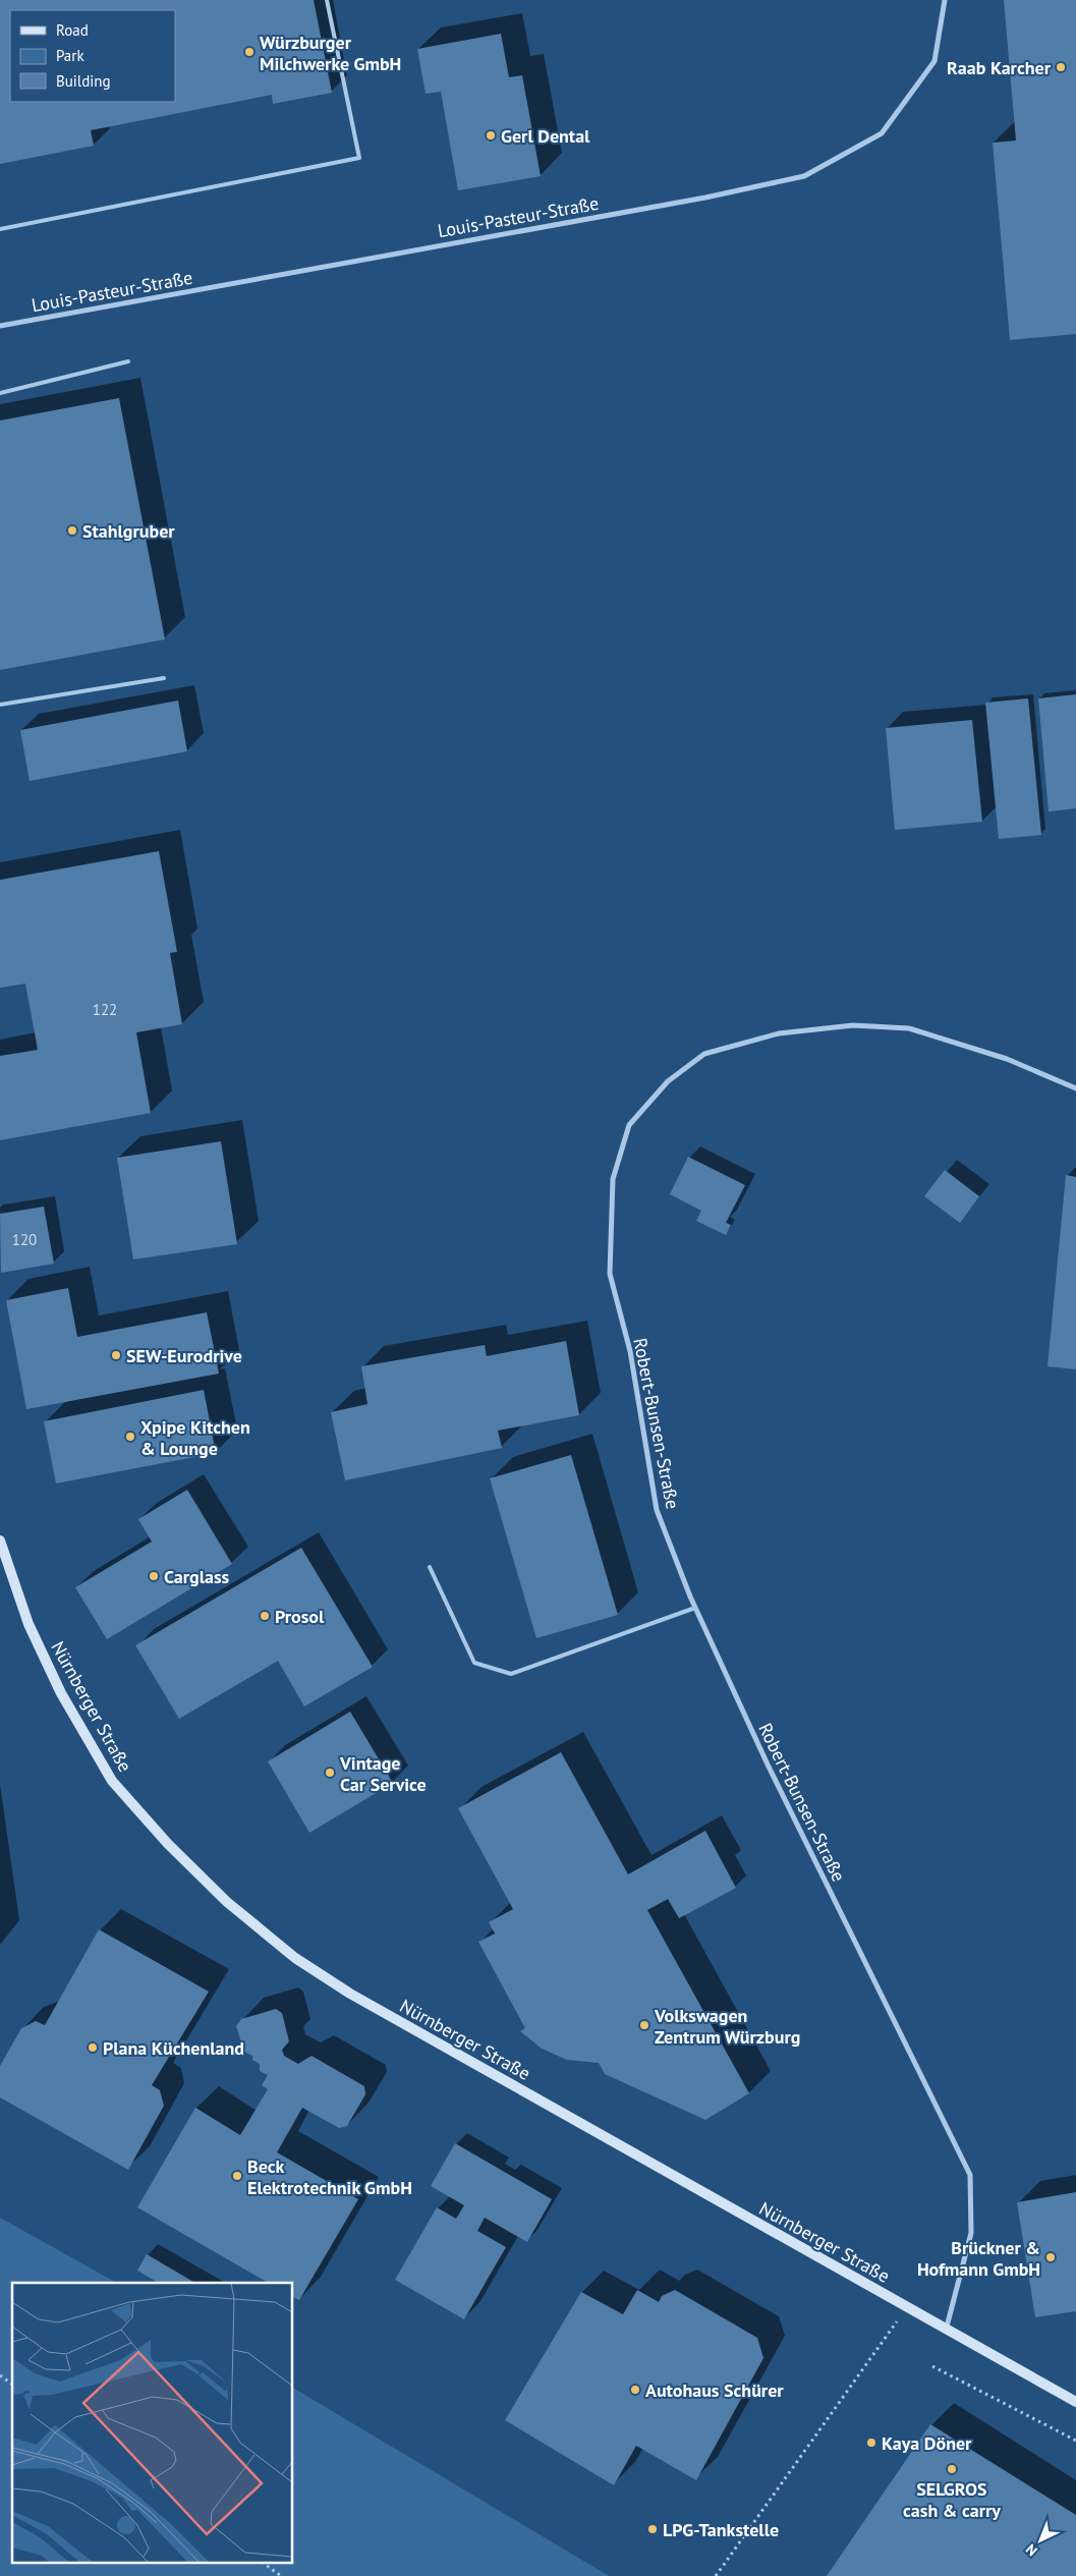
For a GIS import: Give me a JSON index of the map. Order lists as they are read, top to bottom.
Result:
{
  "streets": {
    "street": ["Louis-Pasteur-Straße", "Robert-Bunsen-Straße", "Nürnberger Straße"]
  },
  "crossings": [
    ["Robert-Bunsen-Straße", "Nürnberger Straße"]
  ],
  "places": [
    "Würzburger Milchwerke GmbH",
    "Raab Karcher",
    "Gerl Dental",
    "Stahlgruber",
    "SEW-Eurodrive",
    "Xpipe Kitchen & Lounge",
    "Carglass",
    "Prosol",
    "Vintage Car Service",
    "Volkswagen Zentrum Würzburg",
    "Plana Küchenland",
    "Beck Elektrotechnik GmbH",
    "Brückner & Hofmann GmbH",
    "Autohaus Schürer",
    "Kaya Döner",
    "SELGROS cash & carry",
    "LPG-Tankstelle"
  ],
  "house_numbers": ["122", "120"],
  "legend": ["Road", "Park", "Building"],
  "north": "bottom left"
}
